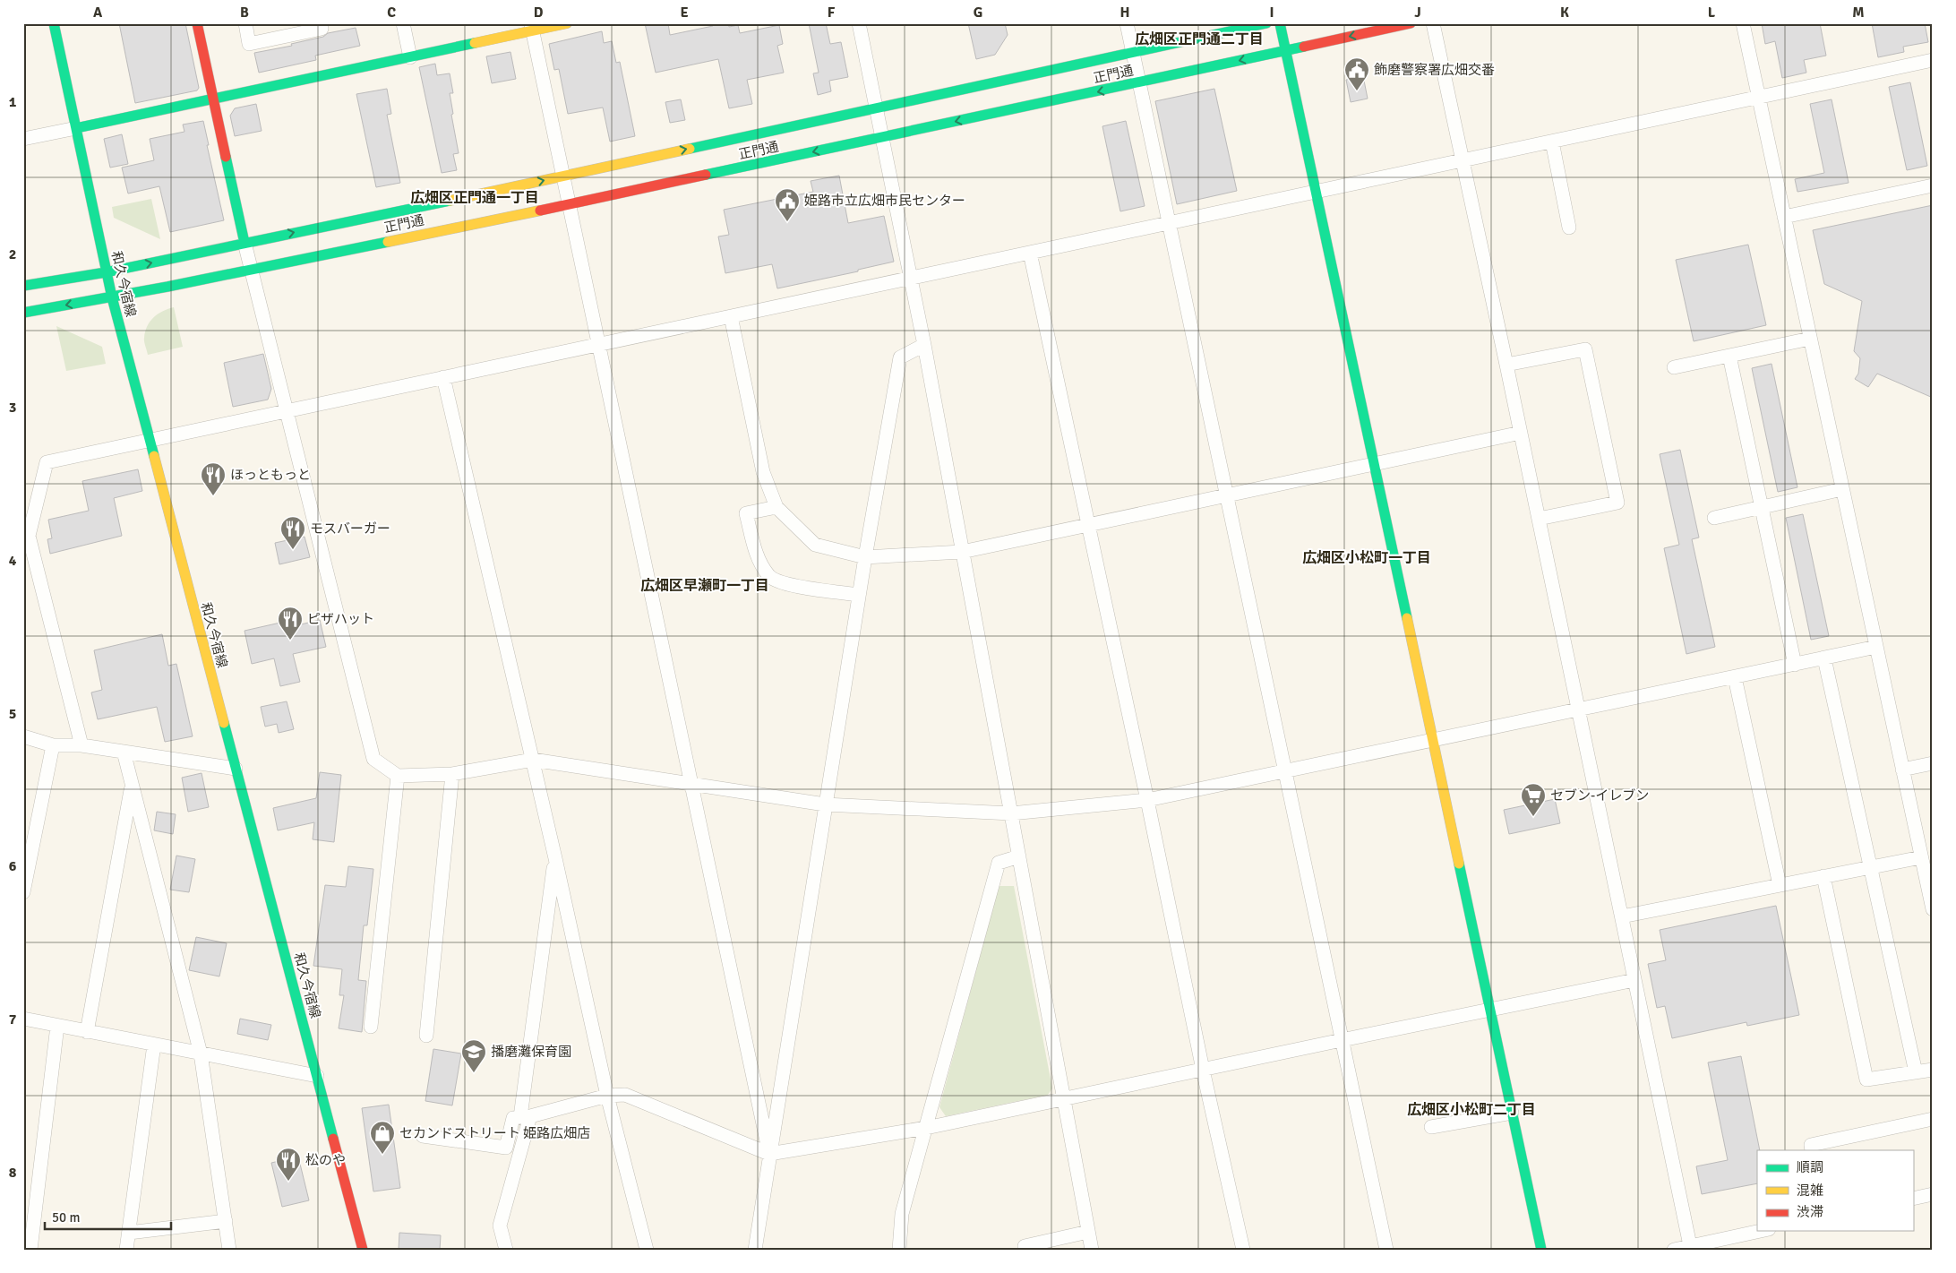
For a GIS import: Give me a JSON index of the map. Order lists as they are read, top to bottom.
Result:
{
  "streets": {
    "street": ["正門通", "和久今宿線"]
  },
  "crossings": [
    ["正門通", "和久今宿線"]
  ],
  "districts": [
    "広畑区正門通二丁目",
    "広畑区正門通一丁目",
    "広畑区小松町一丁目",
    "広畑区早瀬町一丁目",
    "広畑区小松町二丁目"
  ],
  "places": {
    "public building": ["飾磨警察署広畑交番", "姫路市立広畑市民センター"],
    "restaurant": [
      "ほっともっと",
      "モスバーガー",
      "ピザハット",
      "松のや"
    ],
    "supermarket": ["セブン-イレブン"],
    "school or university": ["播磨灘保育園"],
    "shop": ["セカンドストリート 姫路広畑店"]
  },
  "legend": ["順調", "混雑", "渋滞"],
  "scale_bar": "50 m",
  "grid": {
    "columns": [
      "A",
      "B",
      "C",
      "D",
      "E",
      "F",
      "G",
      "H",
      "I",
      "J",
      "K",
      "L",
      "M"
    ],
    "rows": [
      "1",
      "2",
      "3",
      "4",
      "5",
      "6",
      "7",
      "8"
    ]
  }
}
